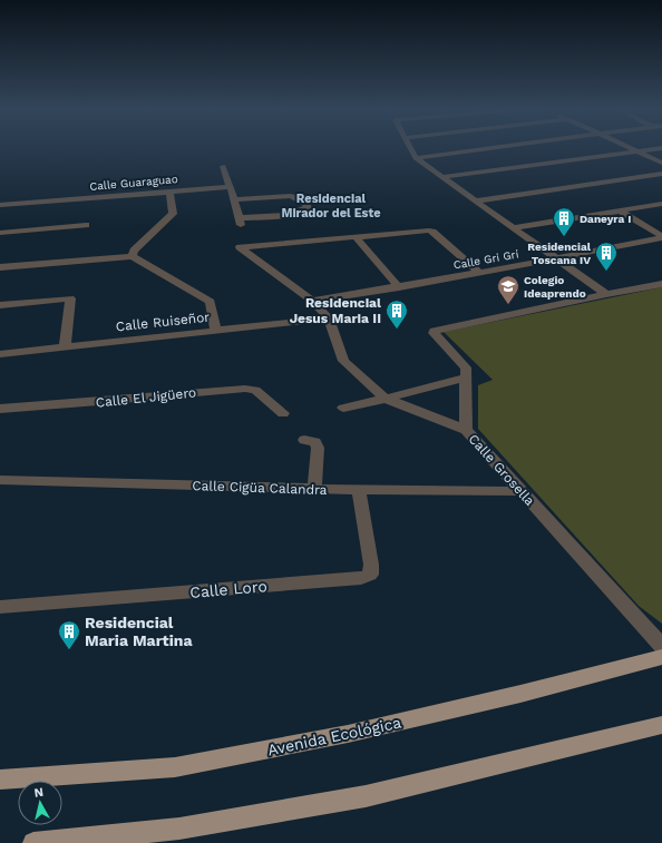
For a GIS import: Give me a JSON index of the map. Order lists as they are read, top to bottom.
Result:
{
  "streets": {
    "main road": ["Avenida Ecológica"],
    "street": [
      "Calle Guaraguao",
      "Calle Gri Grí",
      "Calle Ruiseñor",
      "Calle El Jigüero",
      "Calle Grosella",
      "Calle Cigüa Calandra",
      "Calle Loro"
    ]
  },
  "crossings": [
    ["Calle Gri Grí", "Calle Grosella"],
    ["Calle Ruiseñor", "Calle Grosella"],
    ["Calle Grosella", "Calle Cigüa Calandra"],
    ["Calle Cigüa Calandra", "Calle Loro"]
  ],
  "districts": ["Residencial Mirador del Este"],
  "places": {
    "building": [
      "Daneyra I",
      "Residencial Toscana IV",
      "Residencial Jesus Maria II",
      "Residencial Maria Martina"
    ],
    "school or university": ["Colegio Ideaprendo"]
  },
  "north": "top"
}
